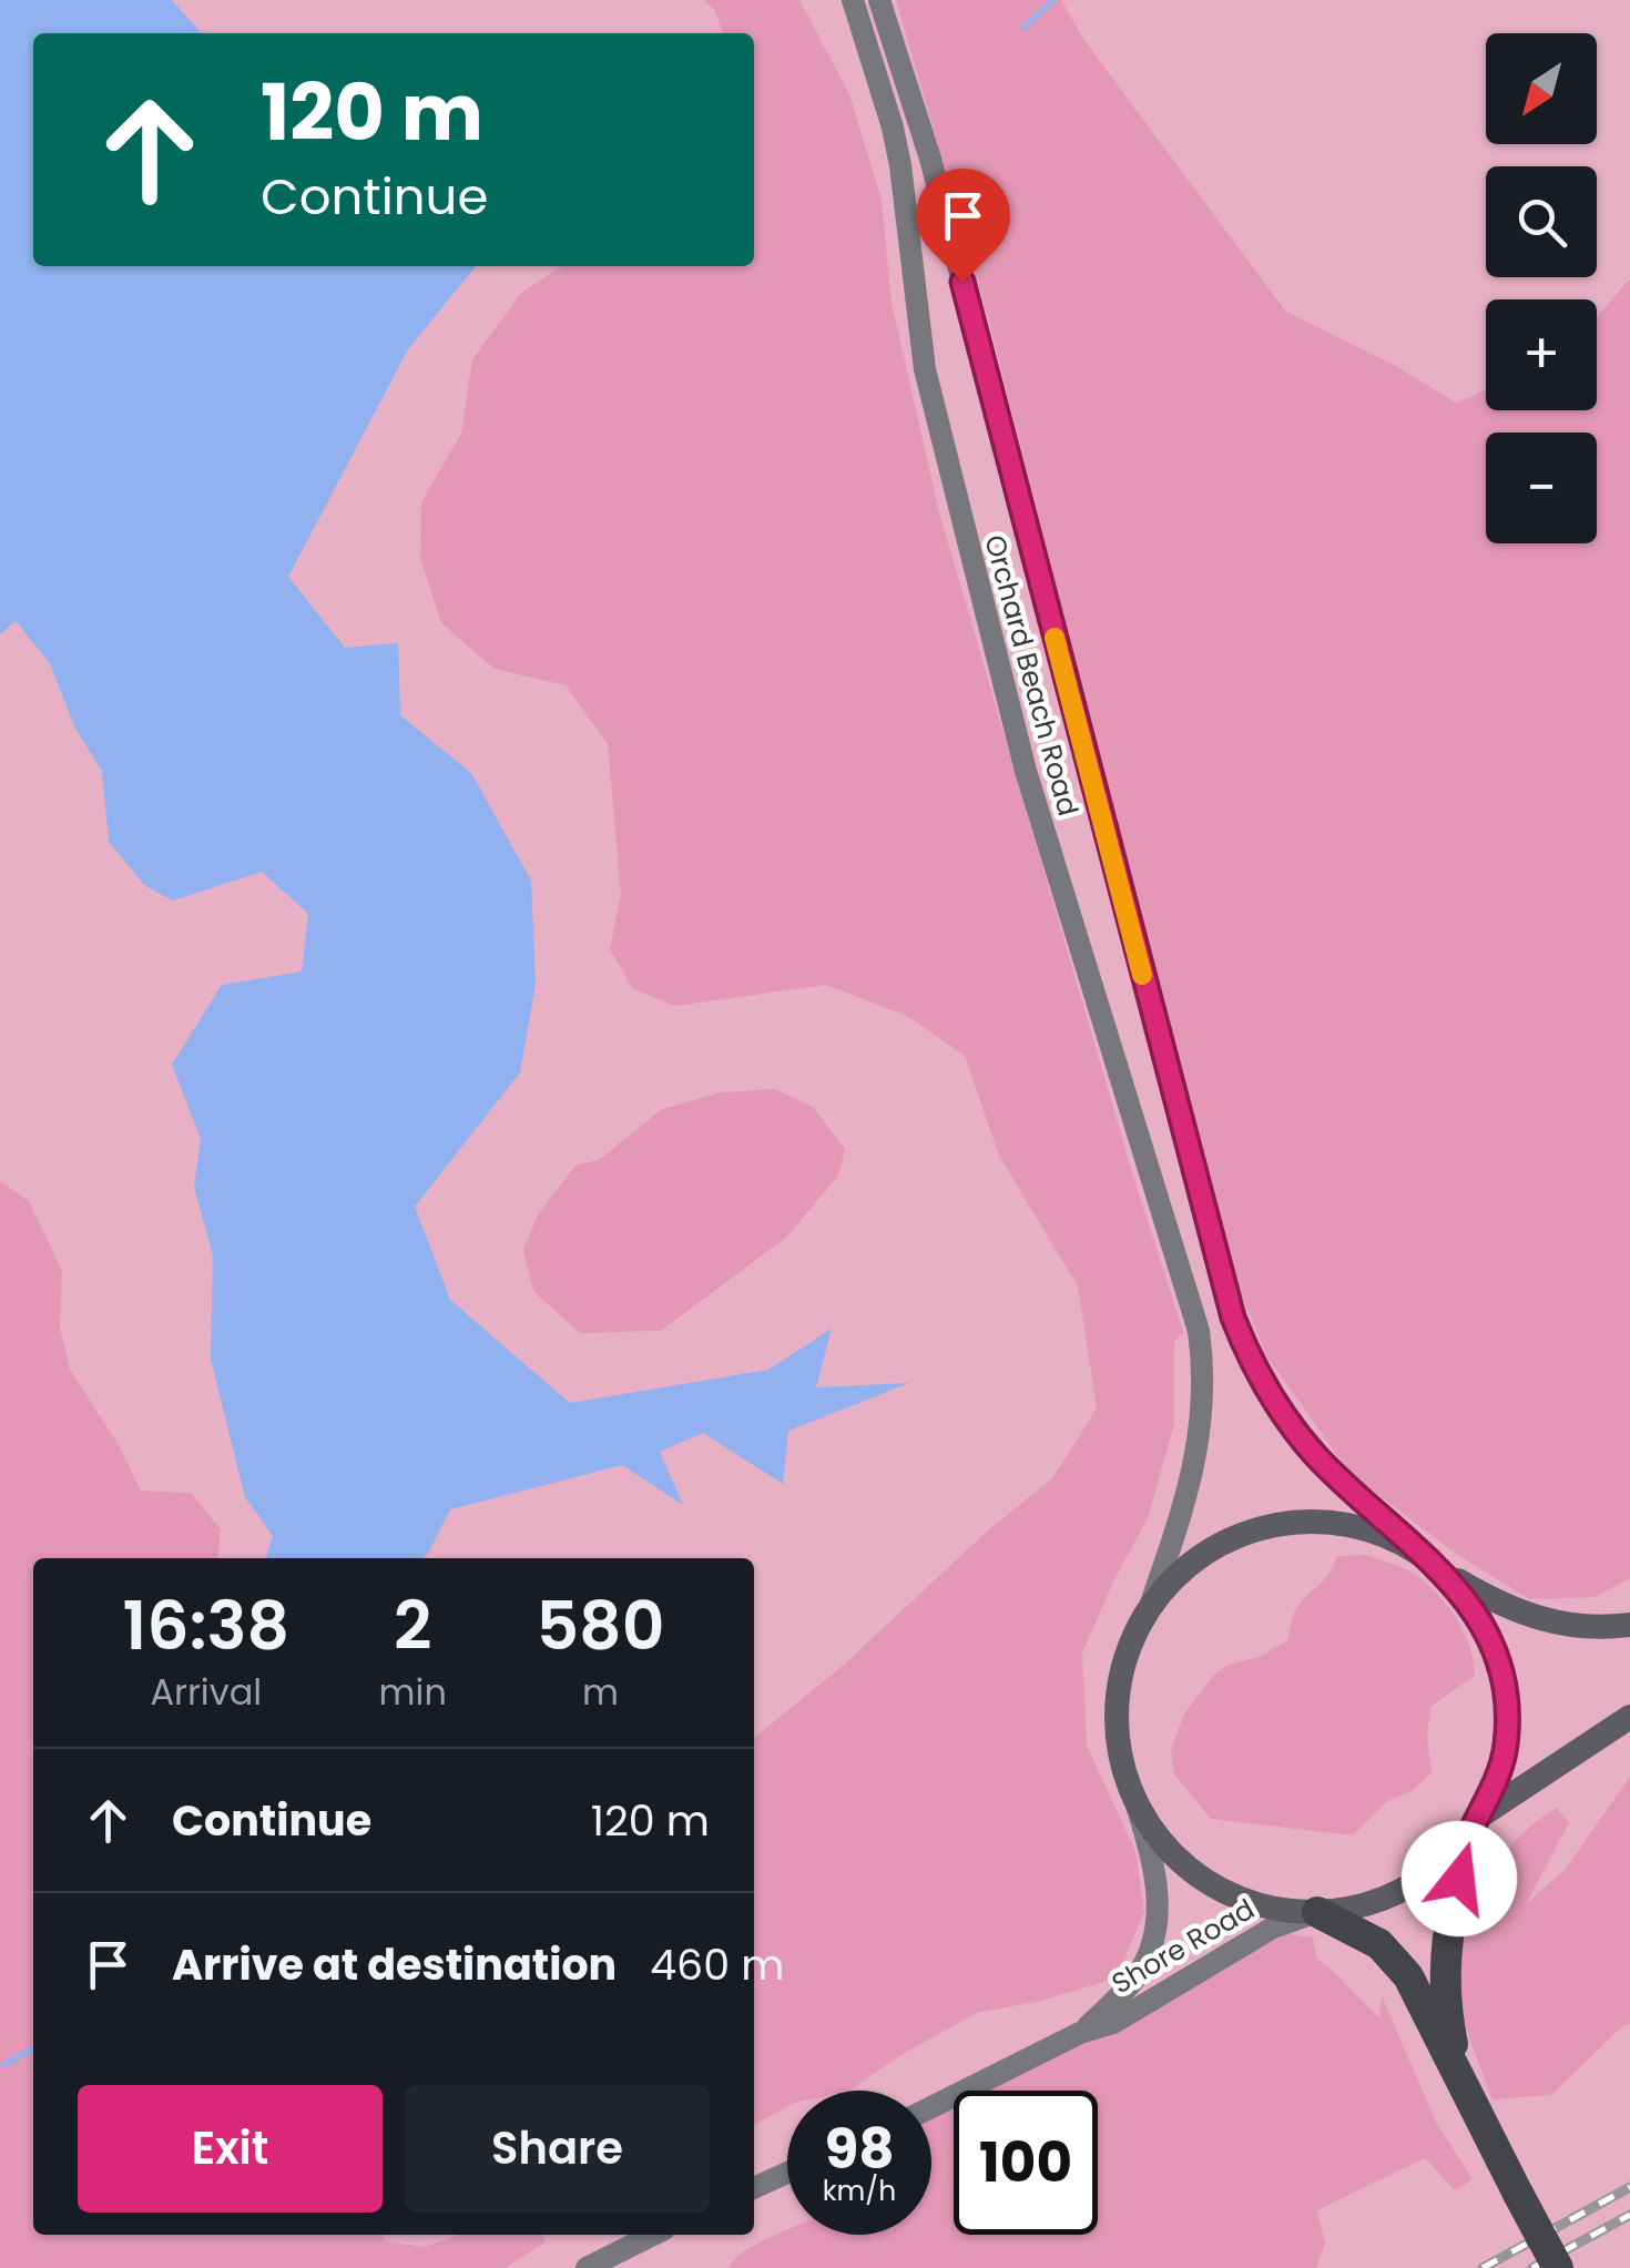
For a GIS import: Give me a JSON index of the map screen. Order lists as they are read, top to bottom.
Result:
{
  "streets": {
    "street": ["Orchard Beach Road", "Shore Road"]
  },
  "crossings": [
    ["Orchard Beach Road", "Shore Road"]
  ],
  "north": "bottom left",
  "page": {
    "map_buttons": ["+", "−"],
    "turn": ["120 m", "Continue"],
    "eta": [
      "16:38",
      "Arrival",
      "2",
      "min",
      "580",
      "m"
    ],
    "list": [
      {
        "name": "Continue",
        "value": "120 m"
      },
      {
        "name": "Arrive at destination",
        "value": "460 m"
      }
    ],
    "buttons": ["Exit", "Share"],
    "speed": "98 km/h",
    "limit": "100"
  }
}
